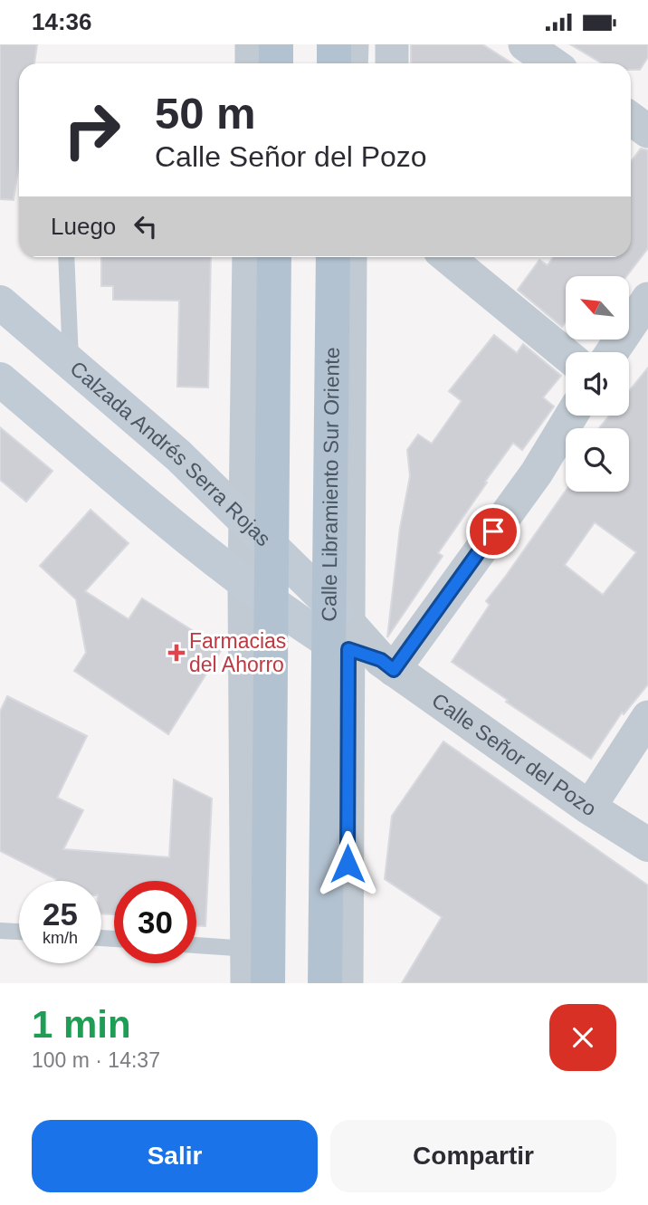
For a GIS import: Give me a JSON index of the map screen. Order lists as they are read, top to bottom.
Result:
{
  "streets": {
    "main road": ["Calzada Andrés Serra Rojas", "Calle Libramiento Sur Oriente"],
    "street": ["Calle Señor del Pozo"]
  },
  "crossings": [
    ["Calzada Andrés Serra Rojas", "Calle Señor del Pozo"]
  ],
  "places": {
    "health": ["Farmacias del Ahorro"]
  },
  "north": "top left",
  "page": {
    "status": "14:36",
    "turn": ["50 m", "Calle Señor del Pozo"],
    "then": "Luego",
    "speed": "25 km/h",
    "limit": "30",
    "heading": ["1 min", "100 m · 14:37"],
    "buttons": ["Salir", "Compartir"]
  }
}
